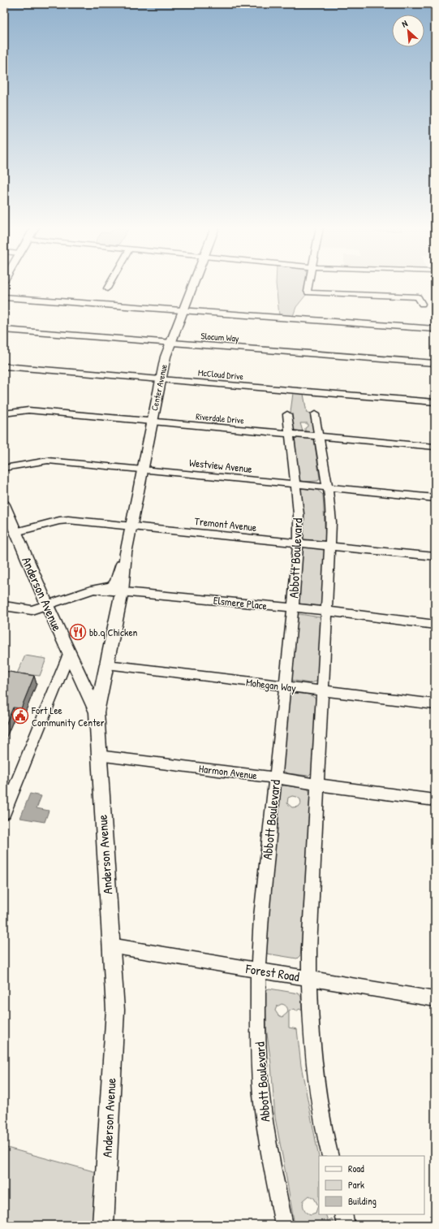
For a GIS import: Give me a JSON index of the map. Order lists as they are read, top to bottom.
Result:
{
  "streets": {
    "main road": ["Center Avenue", "Anderson Avenue"],
    "street": [
      "Slocum Way",
      "McCloud Drive",
      "Riverdale Drive",
      "Westview Avenue",
      "Tremont Avenue",
      "Abbott Boulevard",
      "Elsmere Place",
      "Mohegan Way",
      "Harmon Avenue",
      "Forest Road"
    ]
  },
  "crossings": [
    ["Slocum Way", "Center Avenue"],
    ["McCloud Drive", "Center Avenue"],
    ["Center Avenue", "Riverdale Drive"],
    ["Center Avenue", "Westview Avenue"],
    ["Center Avenue", "Tremont Avenue"],
    ["Center Avenue", "Anderson Avenue"],
    ["Center Avenue", "Elsmere Place"],
    ["Center Avenue", "Mohegan Way"],
    ["Riverdale Drive", "Abbott Boulevard"],
    ["Westview Avenue", "Abbott Boulevard"],
    ["Tremont Avenue", "Abbott Boulevard"],
    ["Tremont Avenue", "Anderson Avenue"],
    ["Abbott Boulevard", "Elsmere Place"],
    ["Abbott Boulevard", "Mohegan Way"],
    ["Abbott Boulevard", "Harmon Avenue"],
    ["Abbott Boulevard", "Forest Road"],
    ["Anderson Avenue", "Elsmere Place"],
    ["Anderson Avenue", "Harmon Avenue"],
    ["Anderson Avenue", "Forest Road"]
  ],
  "places": {
    "restaurant": ["bb.q Chicken"],
    "public building": ["Fort Lee Community Center"]
  },
  "legend": ["Road", "Park", "Building"],
  "north": "top left"
}
